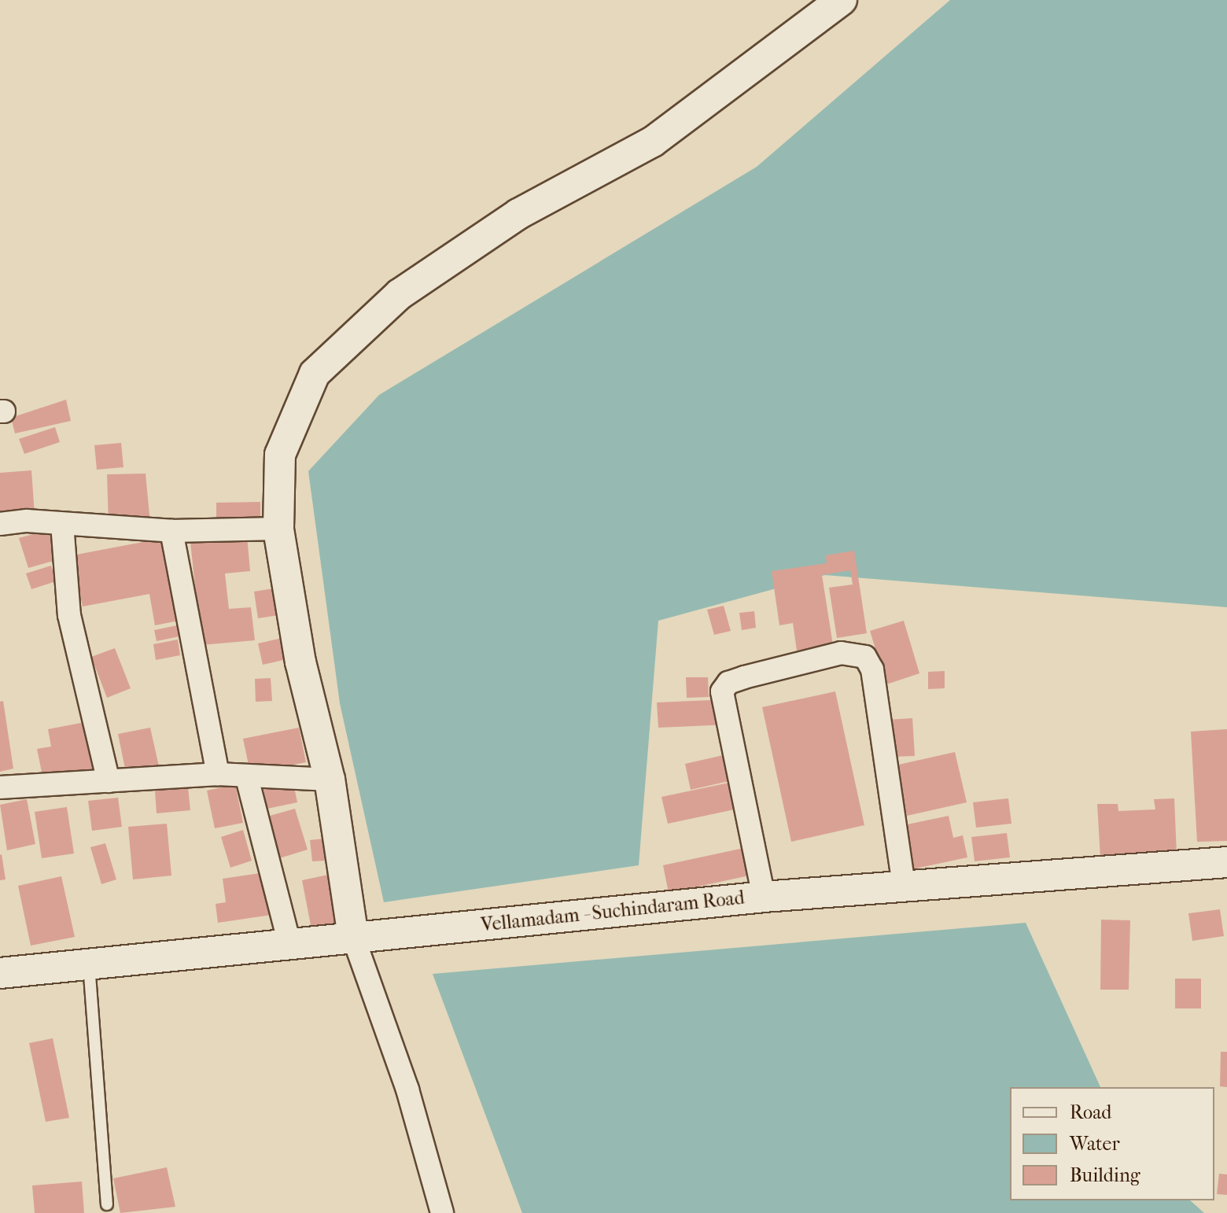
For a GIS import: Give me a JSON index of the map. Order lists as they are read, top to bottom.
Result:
{
  "streets": {
    "main road": ["Vellamadam - Suchindaram Road"]
  },
  "legend": ["Road", "Water", "Building"]
}
